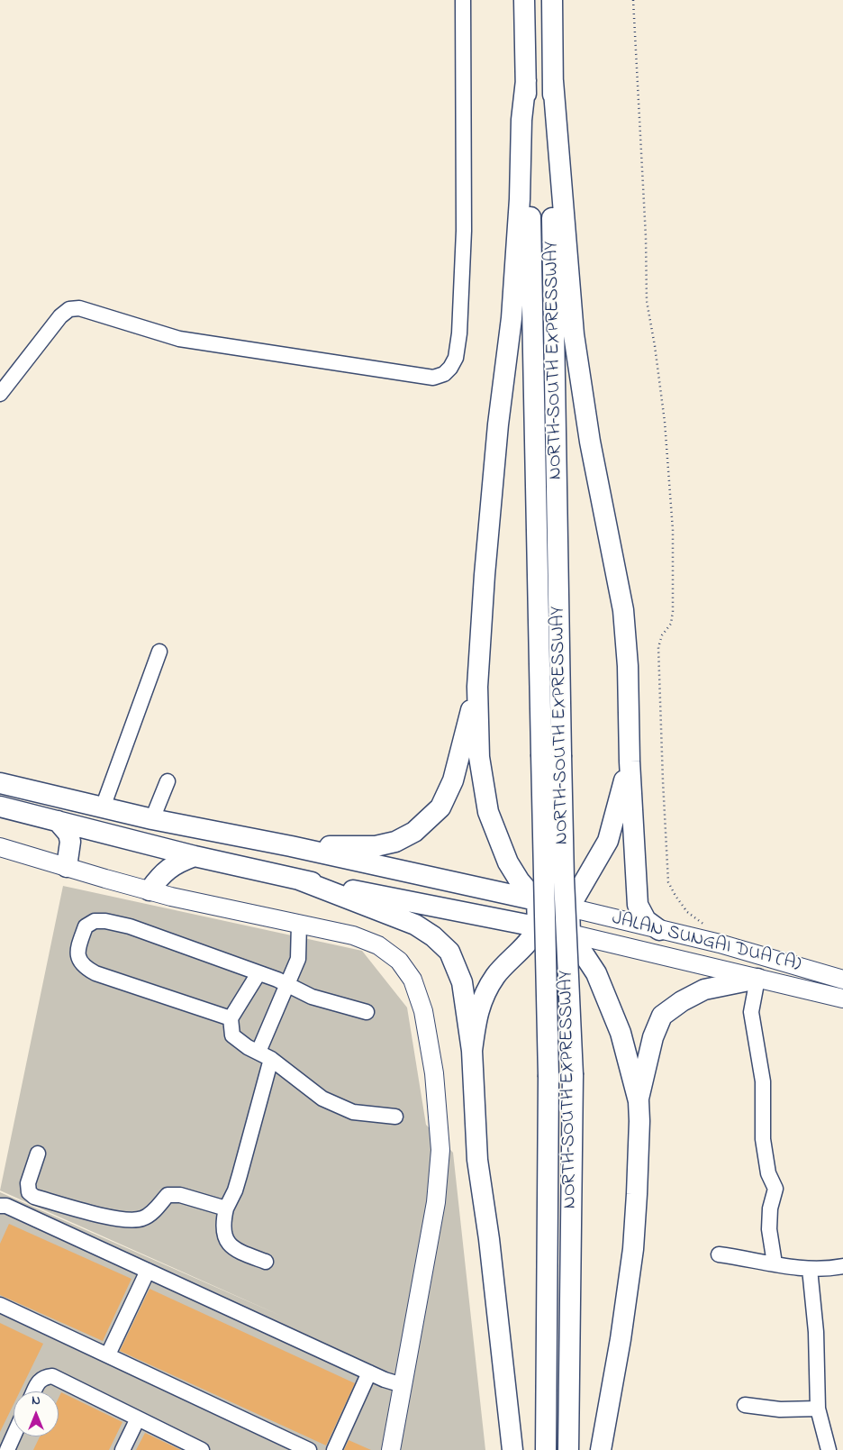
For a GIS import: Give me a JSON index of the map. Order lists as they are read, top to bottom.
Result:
{
  "streets": {
    "highway": ["NORTH–SOUTH EXPRESSWAY"],
    "main road": ["JALAN SUNGAI DUA (A)"]
  },
  "north": "top"
}
